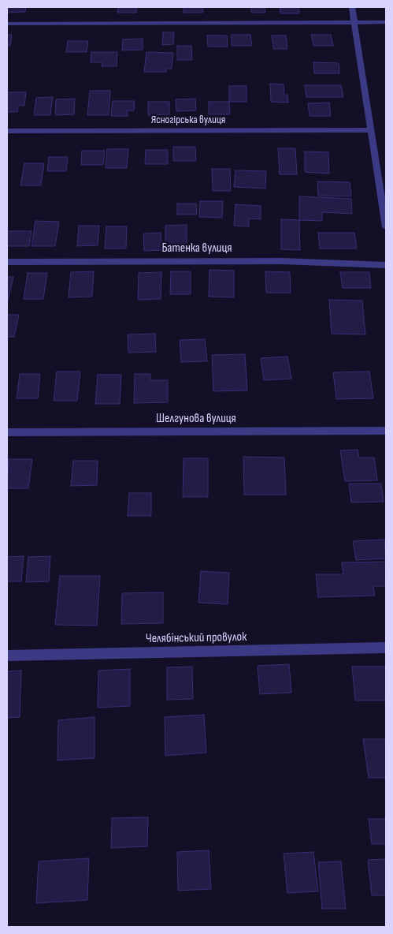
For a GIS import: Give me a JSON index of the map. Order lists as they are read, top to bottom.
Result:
{
  "streets": {
    "street": [
      "Ясногірська вулиця",
      "Батенка вулиця",
      "Шелгунова вулиця",
      "Челябінський провулок"
    ]
  }
}
